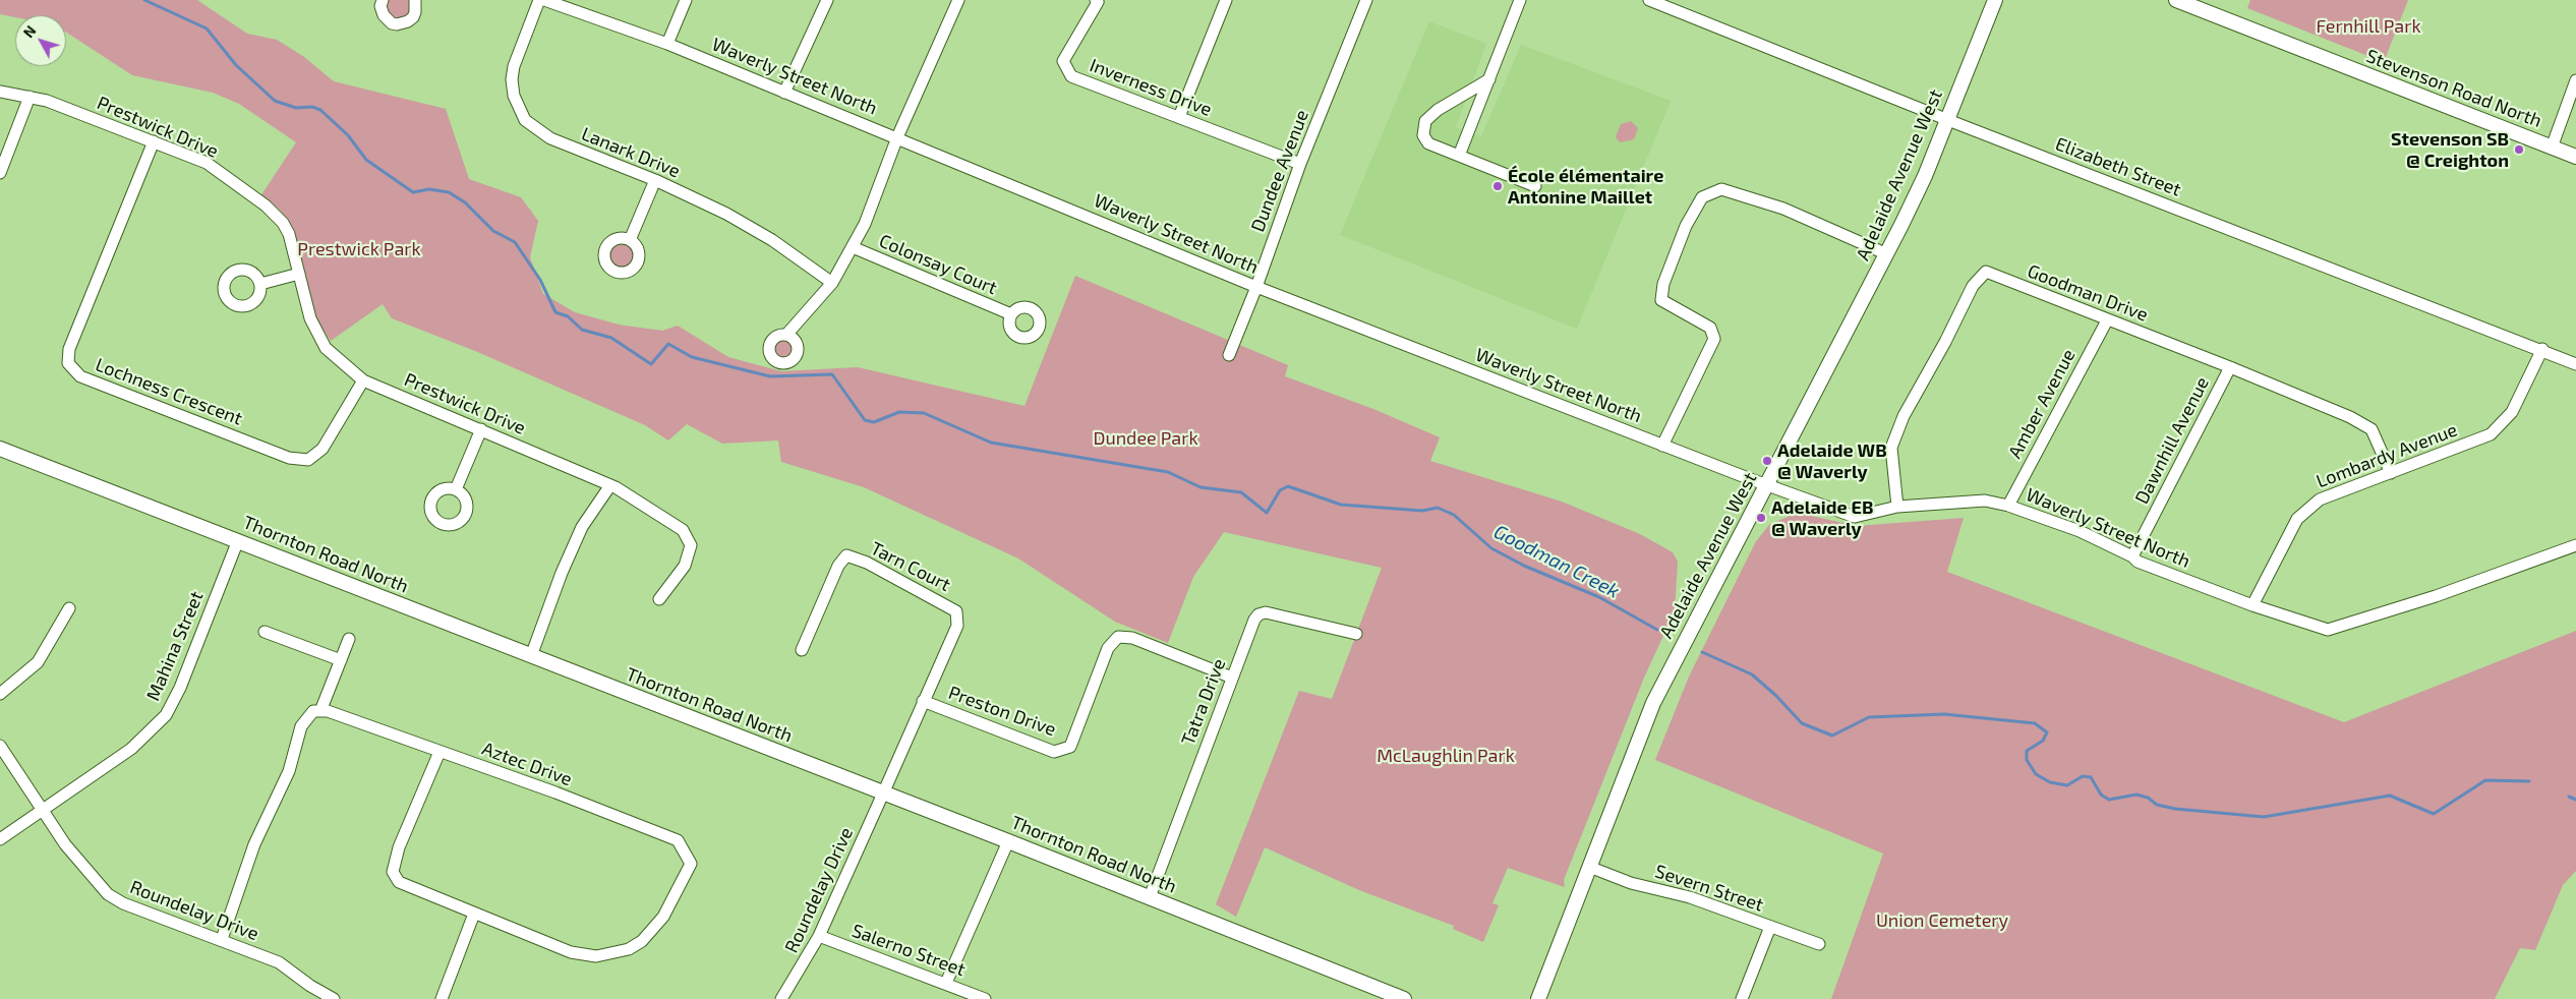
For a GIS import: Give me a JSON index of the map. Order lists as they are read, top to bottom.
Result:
{
  "streets": {
    "main road": ["Stevenson Road North", "Adelaide Avenue West", "Thornton Road North"],
    "street": [
      "Waverly Street North",
      "Inverness Drive",
      "Prestwick Drive",
      "Lanark Drive",
      "Elizabeth Street",
      "Dundee Avenue",
      "Colonsay Court",
      "Goodman Drive",
      "Lochness Crescent",
      "Amber Avenue",
      "Dawnhill Avenue",
      "Lombardy Avenue",
      "Tarn Court",
      "Mahina Street",
      "Tatra Drive",
      "Preston Drive",
      "Aztec Drive",
      "Severn Street",
      "Roundelay Drive",
      "Salerno Street"
    ]
  },
  "crossings": [
    ["Waverly Street North", "Dundee Avenue"],
    ["Waverly Street North", "Adelaide Avenue West"],
    ["Waverly Street North", "Goodman Drive"],
    ["Waverly Street North", "Amber Avenue"],
    ["Waverly Street North", "Dawnhill Avenue"],
    ["Waverly Street North", "Lombardy Avenue"],
    ["Inverness Drive", "Dundee Avenue"],
    ["Prestwick Drive", "Lochness Crescent"],
    ["Elizabeth Street", "Adelaide Avenue West"],
    ["Elizabeth Street", "Lombardy Avenue"],
    ["Adelaide Avenue West", "Severn Street"],
    ["Goodman Drive", "Amber Avenue"],
    ["Goodman Drive", "Dawnhill Avenue"],
    ["Goodman Drive", "Lombardy Avenue"],
    ["Thornton Road North", "Tarn Court"],
    ["Thornton Road North", "Mahina Street"],
    ["Thornton Road North", "Tatra Drive"],
    ["Thornton Road North", "Roundelay Drive"],
    ["Tarn Court", "Preston Drive"],
    ["Tarn Court", "Roundelay Drive"],
    ["Mahina Street", "Roundelay Drive"],
    ["Tatra Drive", "Preston Drive"],
    ["Roundelay Drive", "Salerno Street"]
  ],
  "water": ["Goodman Creek"],
  "parks": [
    "Fernhill Park",
    "Prestwick Park",
    "Dundee Park",
    "McLaughlin Park",
    "Union Cemetery"
  ],
  "places": [
    "Stevenson SB @ Creighton",
    "École élémentaire Antonine Maillet",
    "Adelaide WB @ Waverly",
    "Adelaide EB @ Waverly"
  ],
  "north": "top left"
}
